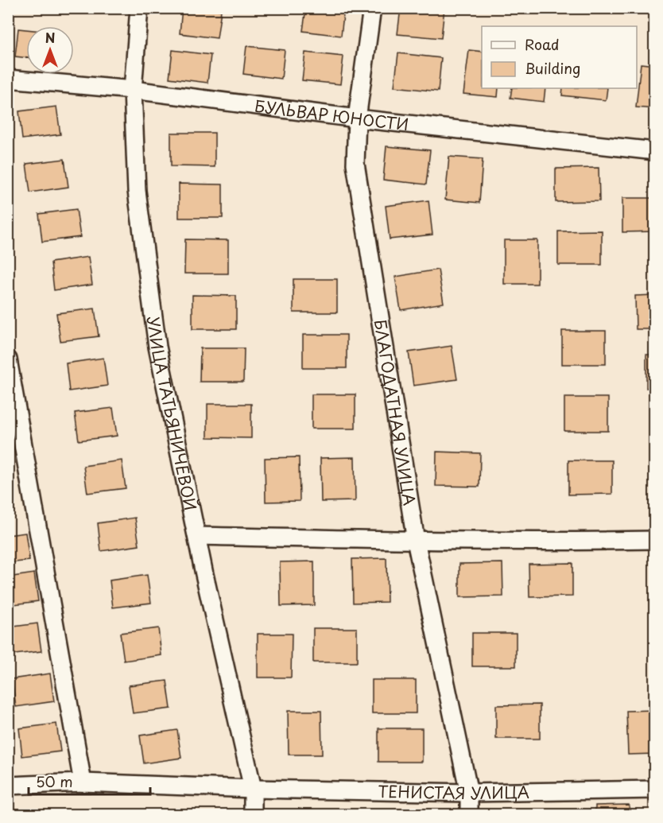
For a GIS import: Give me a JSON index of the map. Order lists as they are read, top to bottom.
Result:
{
  "streets": {
    "street": [
      "БУЛЬВАР ЮНОСТИ",
      "БЛАГОДАТНАЯ УЛИЦА",
      "УЛИЦА ТАТЬЯНИЧЕВОЙ",
      "ТЕНИСТАЯ УЛИЦА"
    ]
  },
  "crossings": [
    ["БУЛЬВАР ЮНОСТИ", "БЛАГОДАТНАЯ УЛИЦА"],
    ["БУЛЬВАР ЮНОСТИ", "УЛИЦА ТАТЬЯНИЧЕВОЙ"],
    ["БЛАГОДАТНАЯ УЛИЦА", "ТЕНИСТАЯ УЛИЦА"],
    ["УЛИЦА ТАТЬЯНИЧЕВОЙ", "ТЕНИСТАЯ УЛИЦА"]
  ],
  "legend": ["Road", "Building"],
  "scale_bar": "50 m",
  "north": "top"
}
